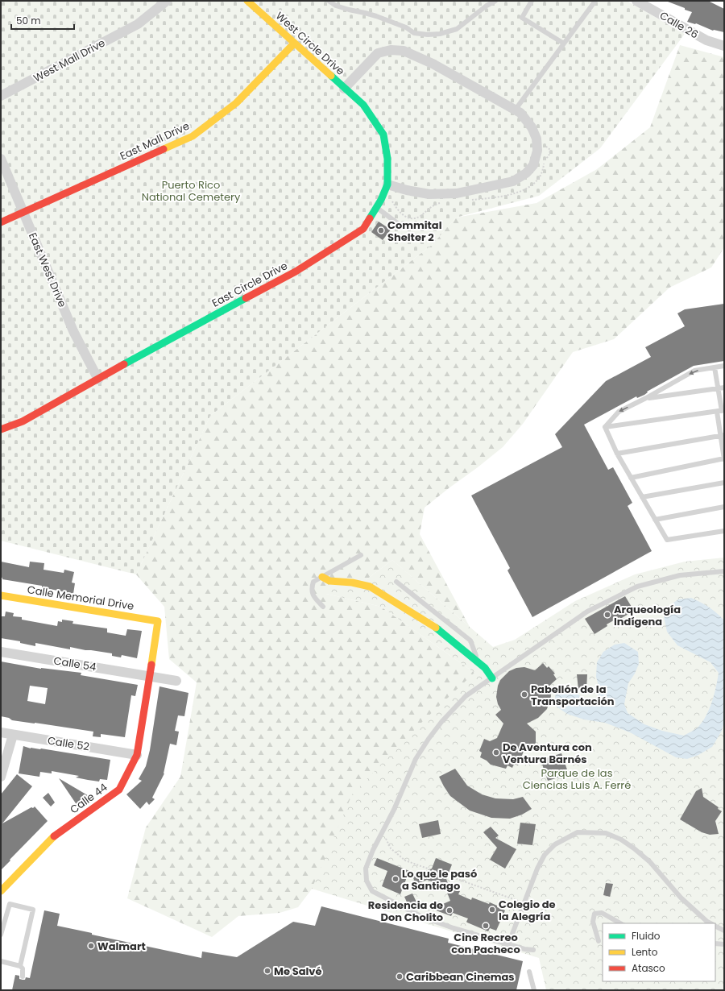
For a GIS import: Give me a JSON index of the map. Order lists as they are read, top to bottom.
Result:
{
  "streets": {
    "street": [
      "Calle 26",
      "West Circle Drive",
      "West Mall Drive",
      "East Mall Drive",
      "East West Drive",
      "East Circle Drive",
      "Calle Memorial Drive",
      "Calle 54",
      "Calle 52",
      "Calle 44"
    ]
  },
  "crossings": [
    ["West Circle Drive", "East Mall Drive"],
    ["West Circle Drive", "East Circle Drive"],
    ["East Mall Drive", "East West Drive"],
    ["East West Drive", "East Circle Drive"],
    ["Calle Memorial Drive", "Calle 44"],
    ["Calle 54", "Calle 44"],
    ["Calle 52", "Calle 44"]
  ],
  "parks": ["Puerto Rico National Cemetery", "Parque de las Ciencias Luis A. Ferré"],
  "places": [
    "Commital Shelter 2",
    "Arqueología Indígena",
    "Pabellón de la Transportación",
    "De Aventura con Ventura Barnés",
    "Lo que le pasó a Santiago",
    "Colegio de la Alegría",
    "Residencia de Don Cholito",
    "Cine Recreo con Pacheco",
    "Walmart",
    "Me Salvé",
    "Caribbean Cinemas"
  ],
  "legend": ["Fluido", "Lento", "Atasco"],
  "scale_bar": "50 m"
}
